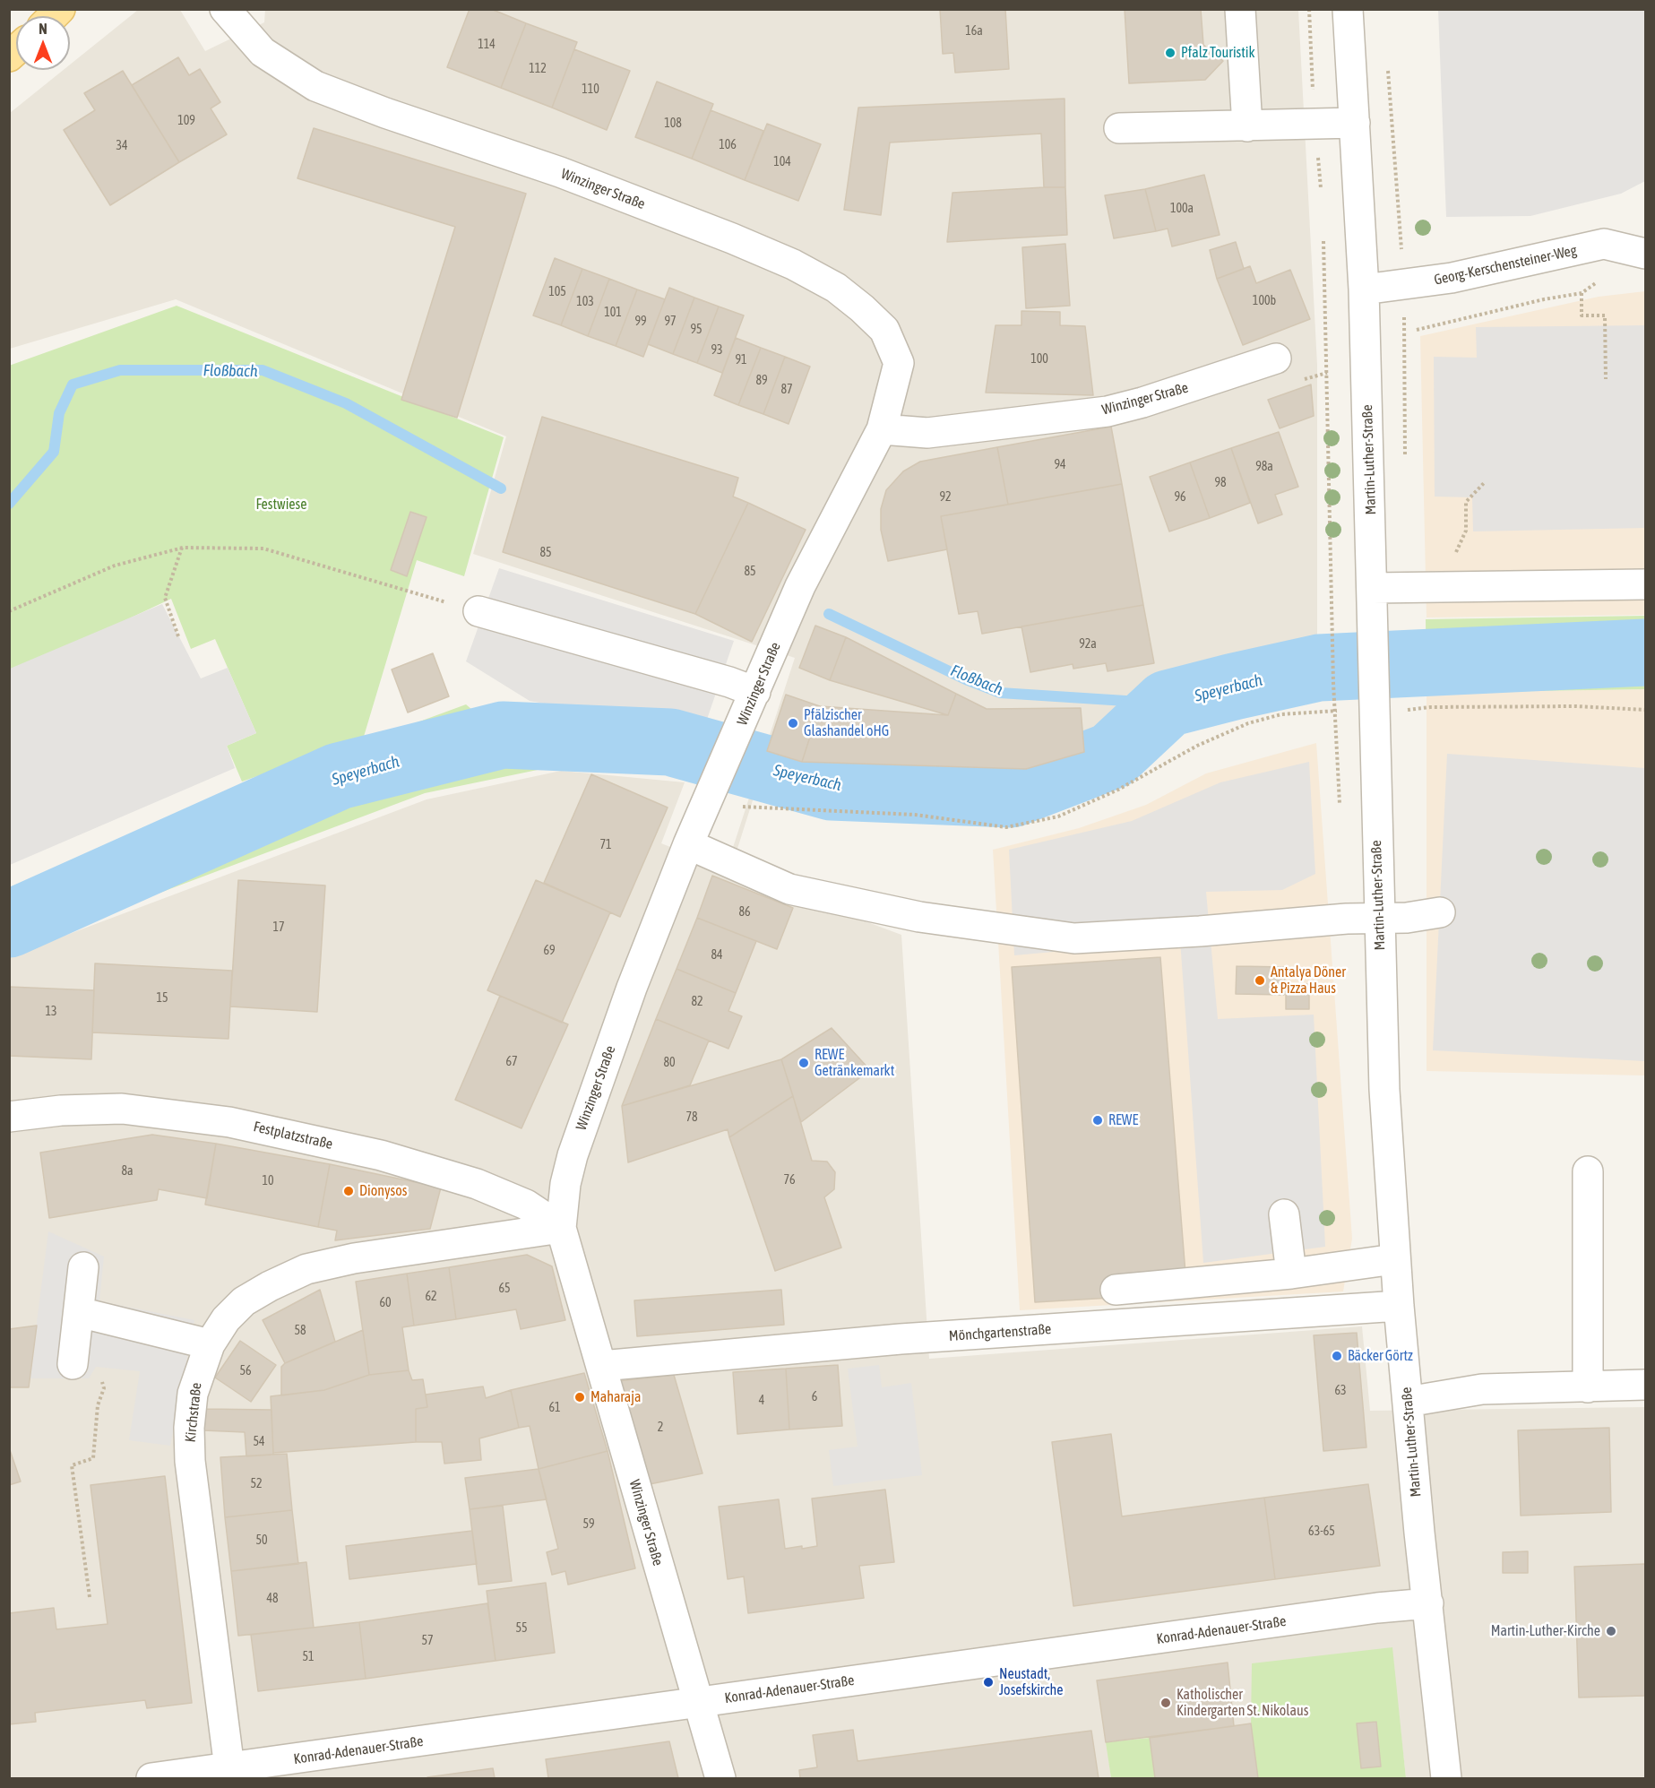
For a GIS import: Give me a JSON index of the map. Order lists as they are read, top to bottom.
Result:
{
  "streets": {
    "street": [
      "Winzinger Straße",
      "Georg-Kerschensteiner-Weg",
      "Martin-Luther-Straße",
      "Festplatzstraße",
      "Mönchgartenstraße",
      "Kirchstraße",
      "Konrad-Adenauer-Straße"
    ]
  },
  "crossings": [
    ["Winzinger Straße", "Festplatzstraße"],
    ["Winzinger Straße", "Mönchgartenstraße"],
    ["Winzinger Straße", "Kirchstraße"],
    ["Winzinger Straße", "Konrad-Adenauer-Straße"],
    ["Georg-Kerschensteiner-Weg", "Martin-Luther-Straße"],
    ["Martin-Luther-Straße", "Mönchgartenstraße"],
    ["Martin-Luther-Straße", "Konrad-Adenauer-Straße"],
    ["Festplatzstraße", "Kirchstraße"],
    ["Kirchstraße", "Konrad-Adenauer-Straße"]
  ],
  "water": ["Floßbach", "Speyerbach"],
  "parks": ["Festwiese"],
  "places": [
    "Pfalz Touristik",
    "Pfälzischer Glashandel oHG",
    "Antalya Döner & Pizza Haus",
    "REWE Getränkemarkt",
    "REWE",
    "Dionysos",
    "Bäcker Görtz",
    "Maharaja",
    "Martin-Luther-Kirche",
    "Neustadt, Josefskirche",
    "Katholischer Kindergarten St. Nikolaus"
  ],
  "house_numbers": [
    "16a",
    "114",
    "112",
    "110",
    "109",
    "108",
    "106",
    "34",
    "104",
    "100a",
    "105",
    "100b",
    "103",
    "101",
    "99",
    "97",
    "95",
    "93",
    "100",
    "91",
    "89",
    "87",
    "94",
    "98a",
    "98",
    "92",
    "96",
    "85",
    "85",
    "92a",
    "71",
    "86",
    "17",
    "69",
    "84",
    "15",
    "82",
    "13",
    "67",
    "80",
    "78",
    "8a",
    "76",
    "10",
    "65",
    "62",
    "60",
    "58",
    "56",
    "63",
    "6",
    "4",
    "61",
    "2",
    "54",
    "52",
    "59",
    "63-65",
    "50",
    "48",
    "55",
    "57",
    "51"
  ],
  "north": "top"
}
